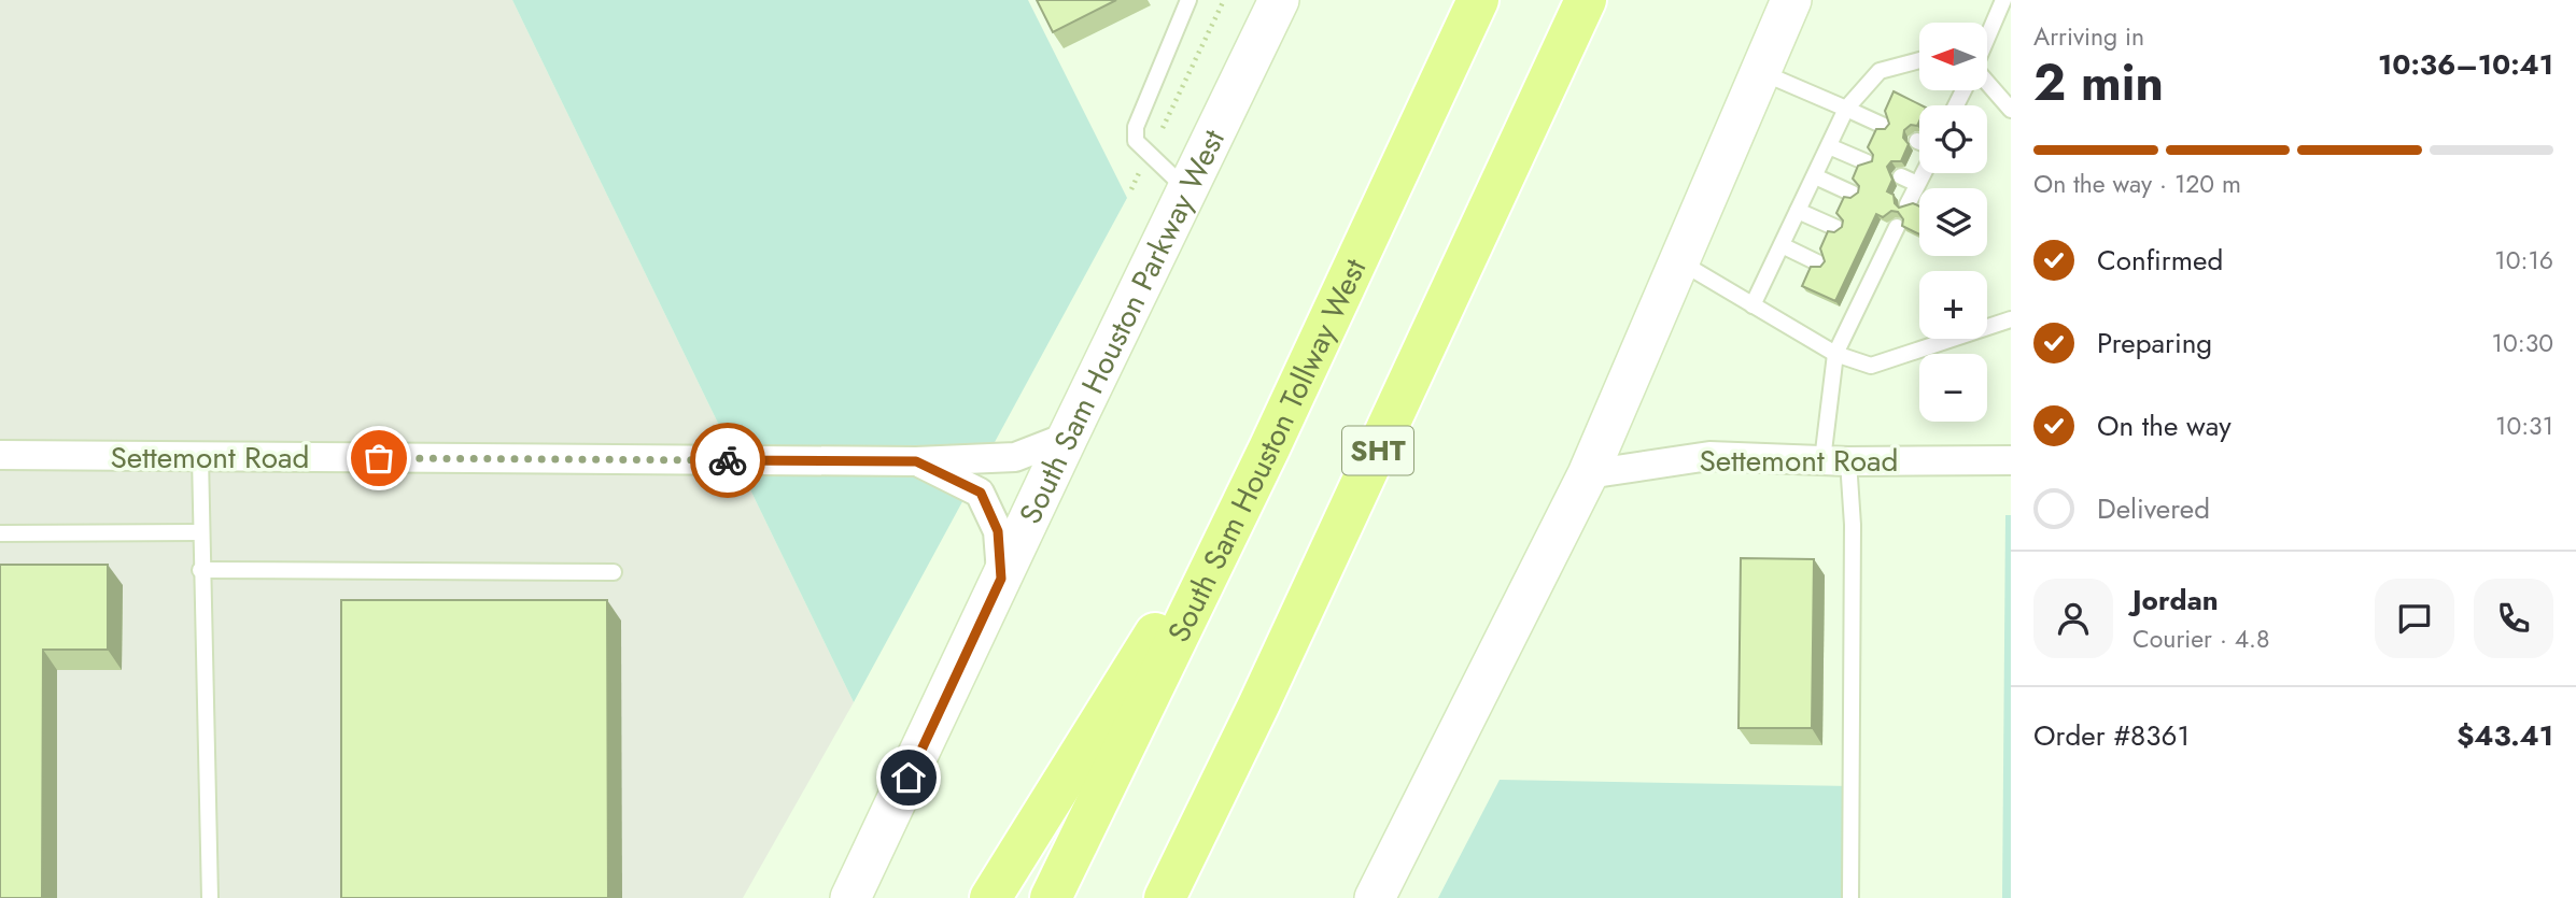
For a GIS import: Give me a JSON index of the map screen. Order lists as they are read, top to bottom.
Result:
{
  "streets": {
    "highway": ["South Sam Houston Tollway West", "SHT"],
    "main road": ["South Sam Houston Parkway West"],
    "street": ["Settemont Road"]
  },
  "crossings": [
    ["South Sam Houston Parkway West", "Settemont Road"]
  ],
  "north": "left",
  "page": {
    "heading": ["2 min", "Arriving in", "10:36–10:41"],
    "panel": [
      "Jordan",
      "Courier · 4.8",
      "Order #8361",
      "$43.41"
    ],
    "map_buttons": ["+", "−"],
    "bar": "On the way · 120 m",
    "list": [
      ["Confirmed", "10:16"],
      ["Preparing", "10:30"],
      ["On the way", "10:31"],
      "Delivered"
    ]
  }
}
